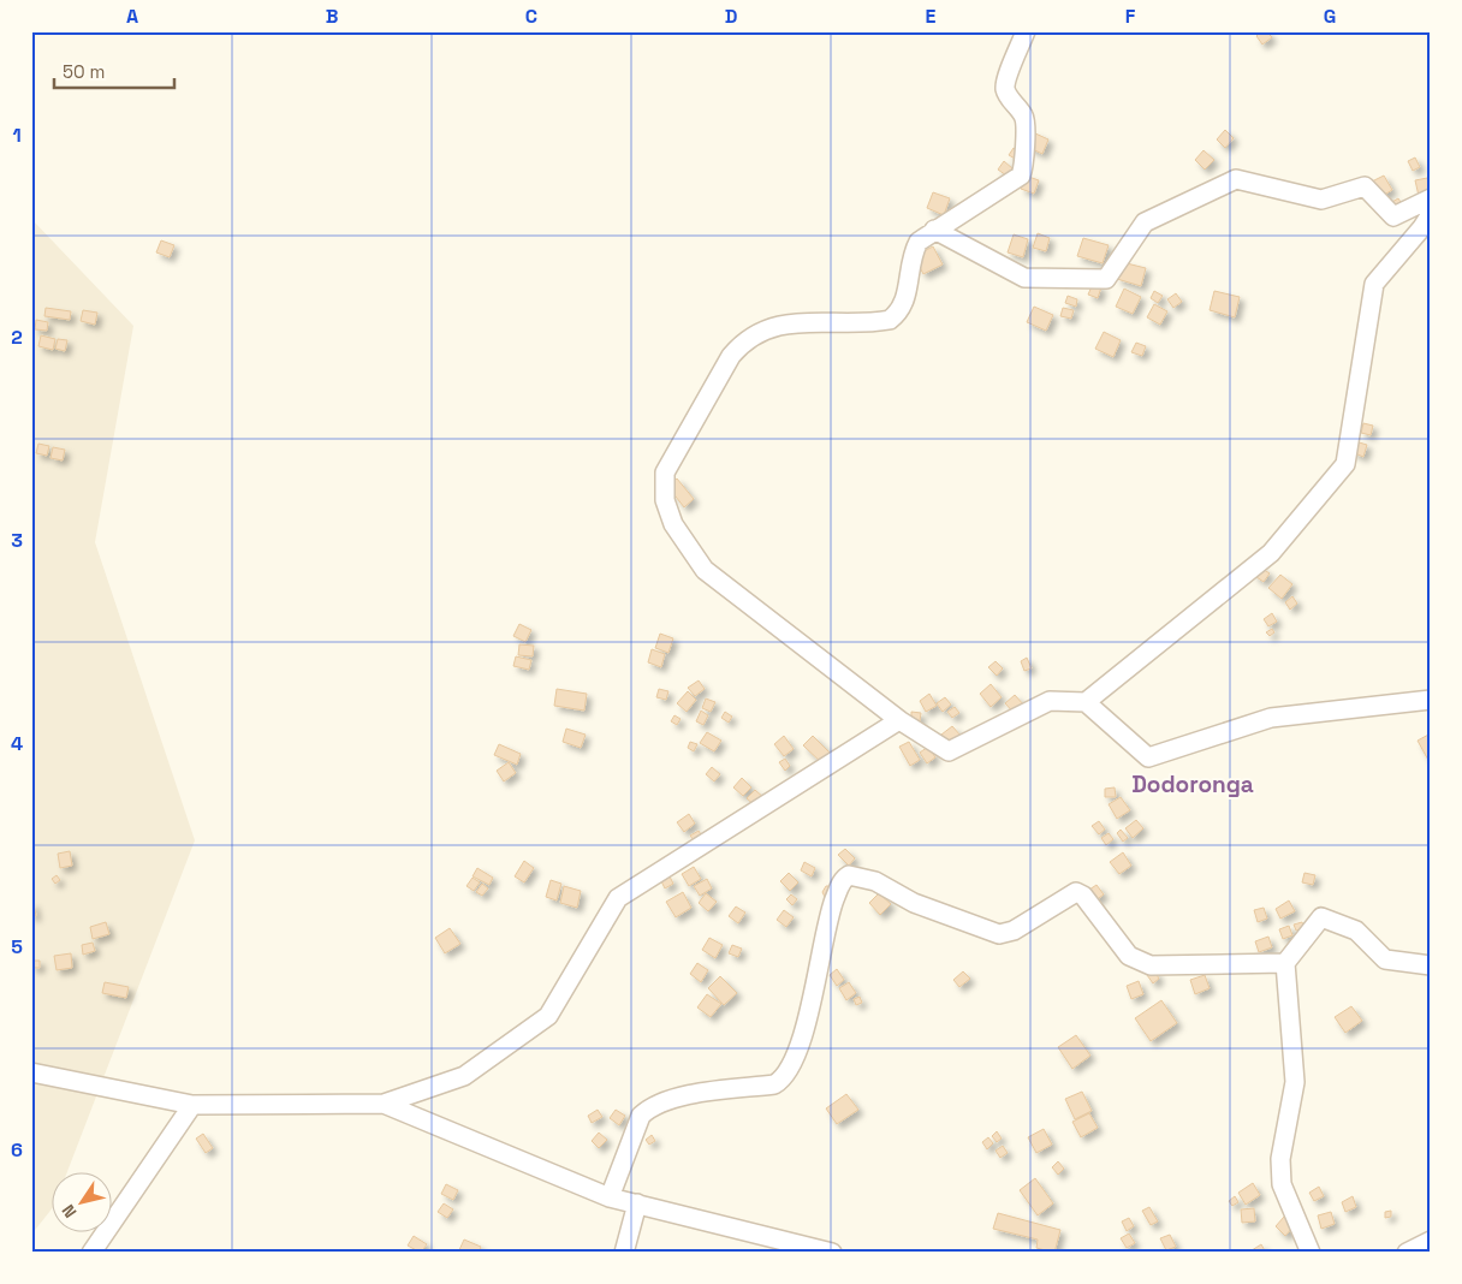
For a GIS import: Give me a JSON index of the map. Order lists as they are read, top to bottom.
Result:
{
  "districts": ["Dodoronga"],
  "scale_bar": "50 m",
  "north": "bottom left",
  "grid": {
    "columns": [
      "A",
      "B",
      "C",
      "D",
      "E",
      "F",
      "G"
    ],
    "rows": [
      "1",
      "2",
      "3",
      "4",
      "5",
      "6"
    ]
  }
}
